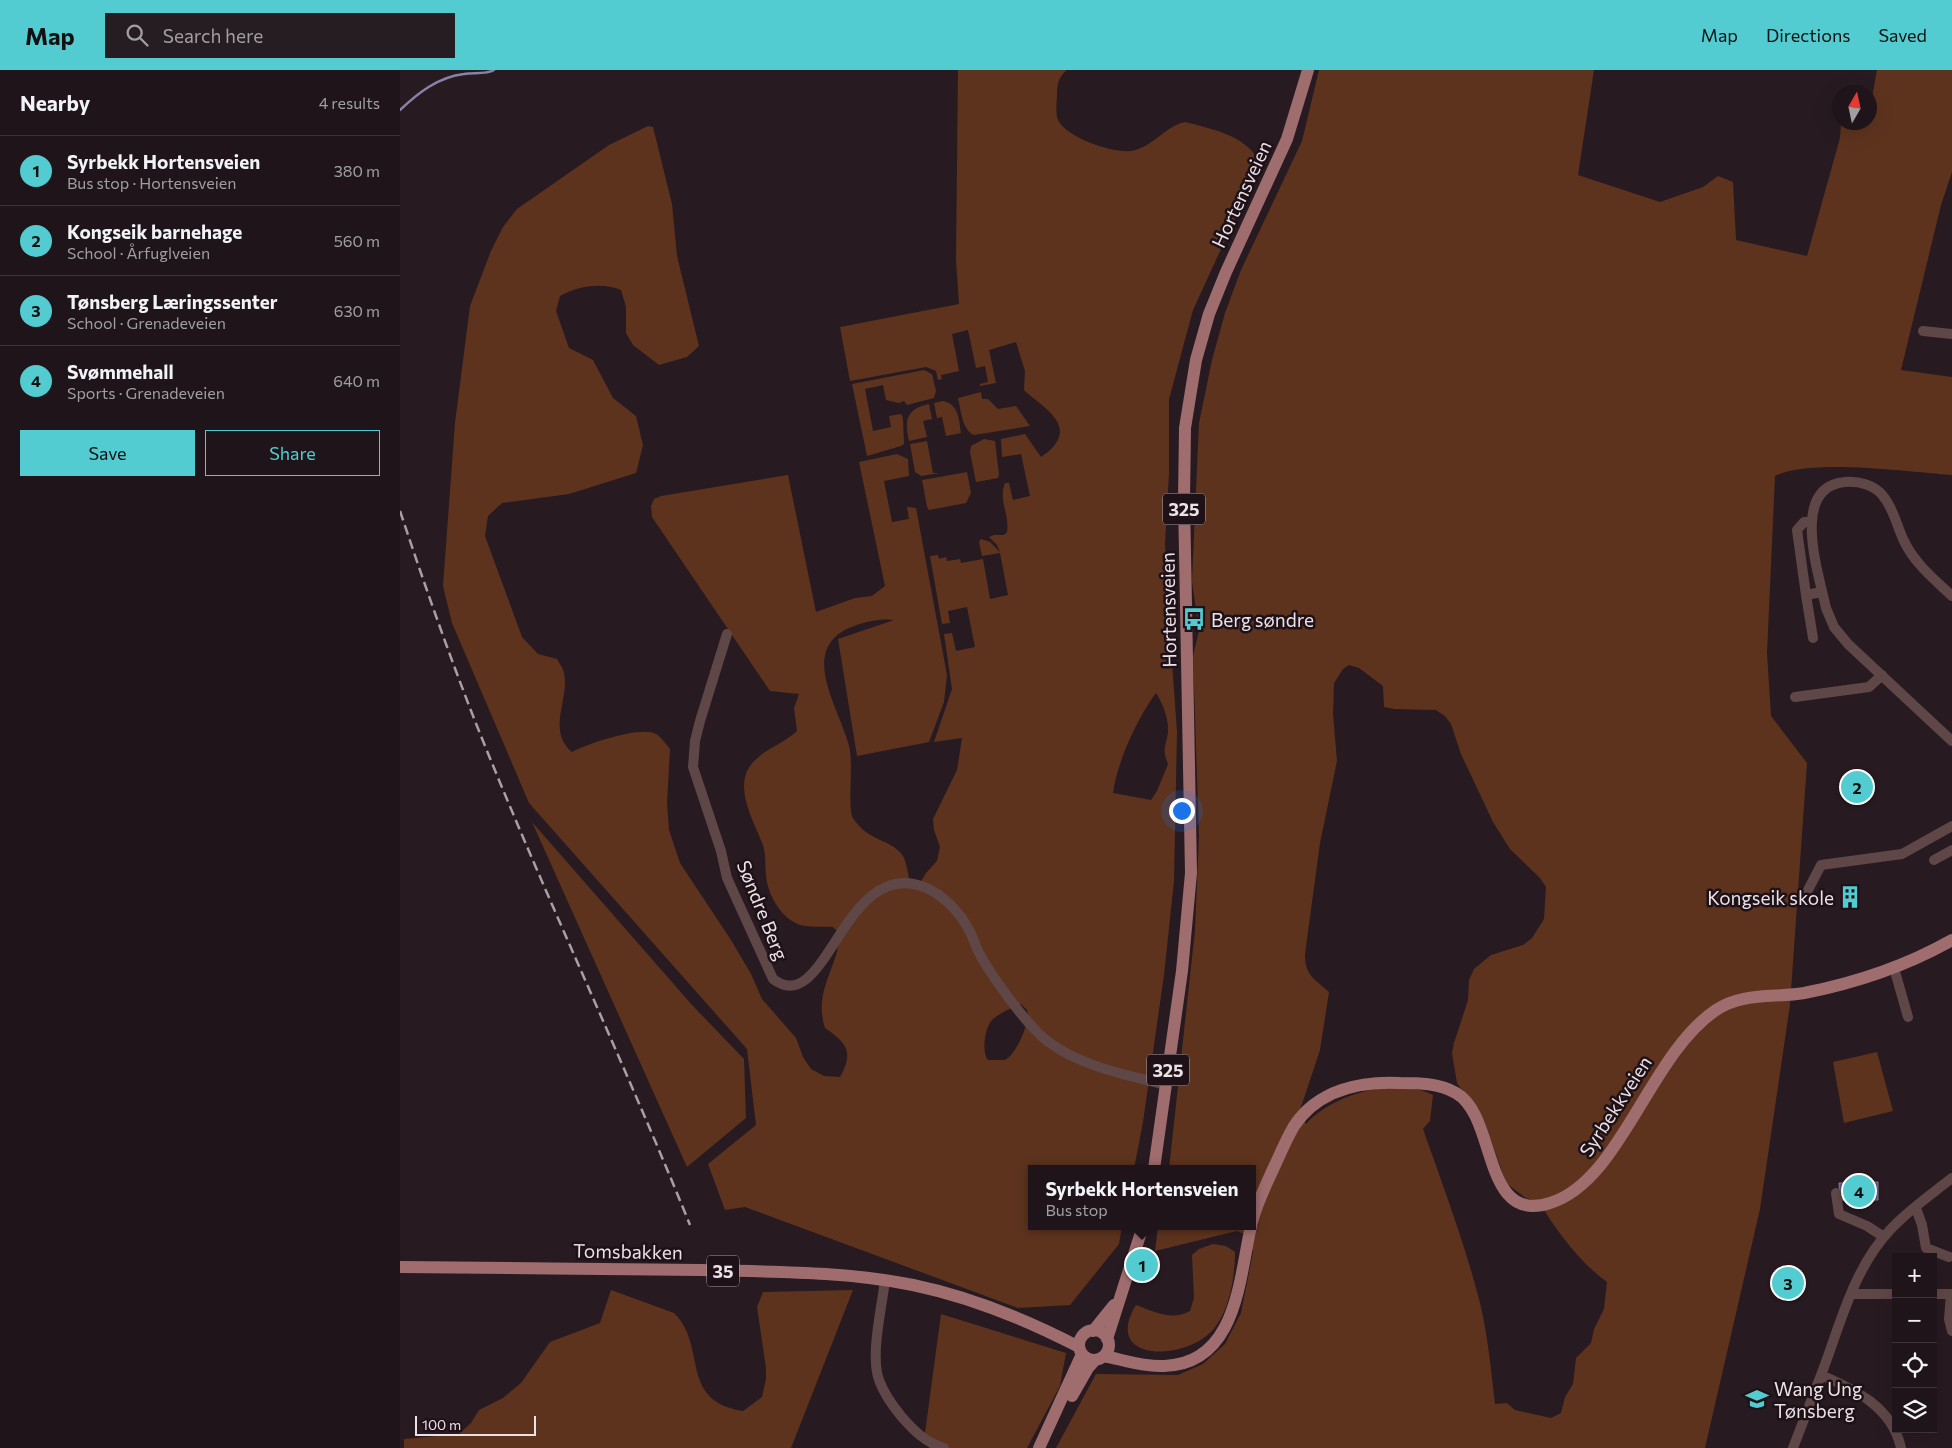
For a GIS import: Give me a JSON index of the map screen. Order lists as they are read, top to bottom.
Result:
{
  "streets": {
    "main road": [
      "Hortensveien",
      "325",
      "Syrbekkveien",
      "Tomsbakken",
      "35"
    ],
    "street": ["Søndre Berg"]
  },
  "crossings": [
    ["Hortensveien", "Søndre Berg"]
  ],
  "places": {
    "bus stop": ["Berg søndre"],
    "building": ["Kongseik skole"],
    "school or university": ["Wang Ung Tønsberg"]
  },
  "scale_bar": "100 m",
  "north": "top",
  "page": {
    "header": "Map",
    "search": "Search here",
    "nav": ["Map", "Directions", "Saved"],
    "heading": ["Nearby", "4 results"],
    "list": [
      {
        "mark": "1",
        "name": "Syrbekk Hortensveien",
        "note": "Bus stop · Hortensveien",
        "value": "380 m"
      },
      {
        "mark": "2",
        "name": "Kongseik barnehage",
        "note": "School · Årfuglveien",
        "value": "560 m"
      },
      {
        "mark": "3",
        "name": "Tønsberg Læringssenter",
        "note": "School · Grenadeveien",
        "value": "630 m"
      },
      {
        "mark": "4",
        "name": "Svømmehall",
        "note": "Sports · Grenadeveien",
        "value": "640 m"
      }
    ],
    "buttons": ["Save", "Share"],
    "pins": [
      "2",
      "4",
      "1",
      "3"
    ],
    "popup": ["Syrbekk Hortensveien", "Bus stop"],
    "map_buttons": ["+", "−"],
    "scale": "100 m"
  }
}
